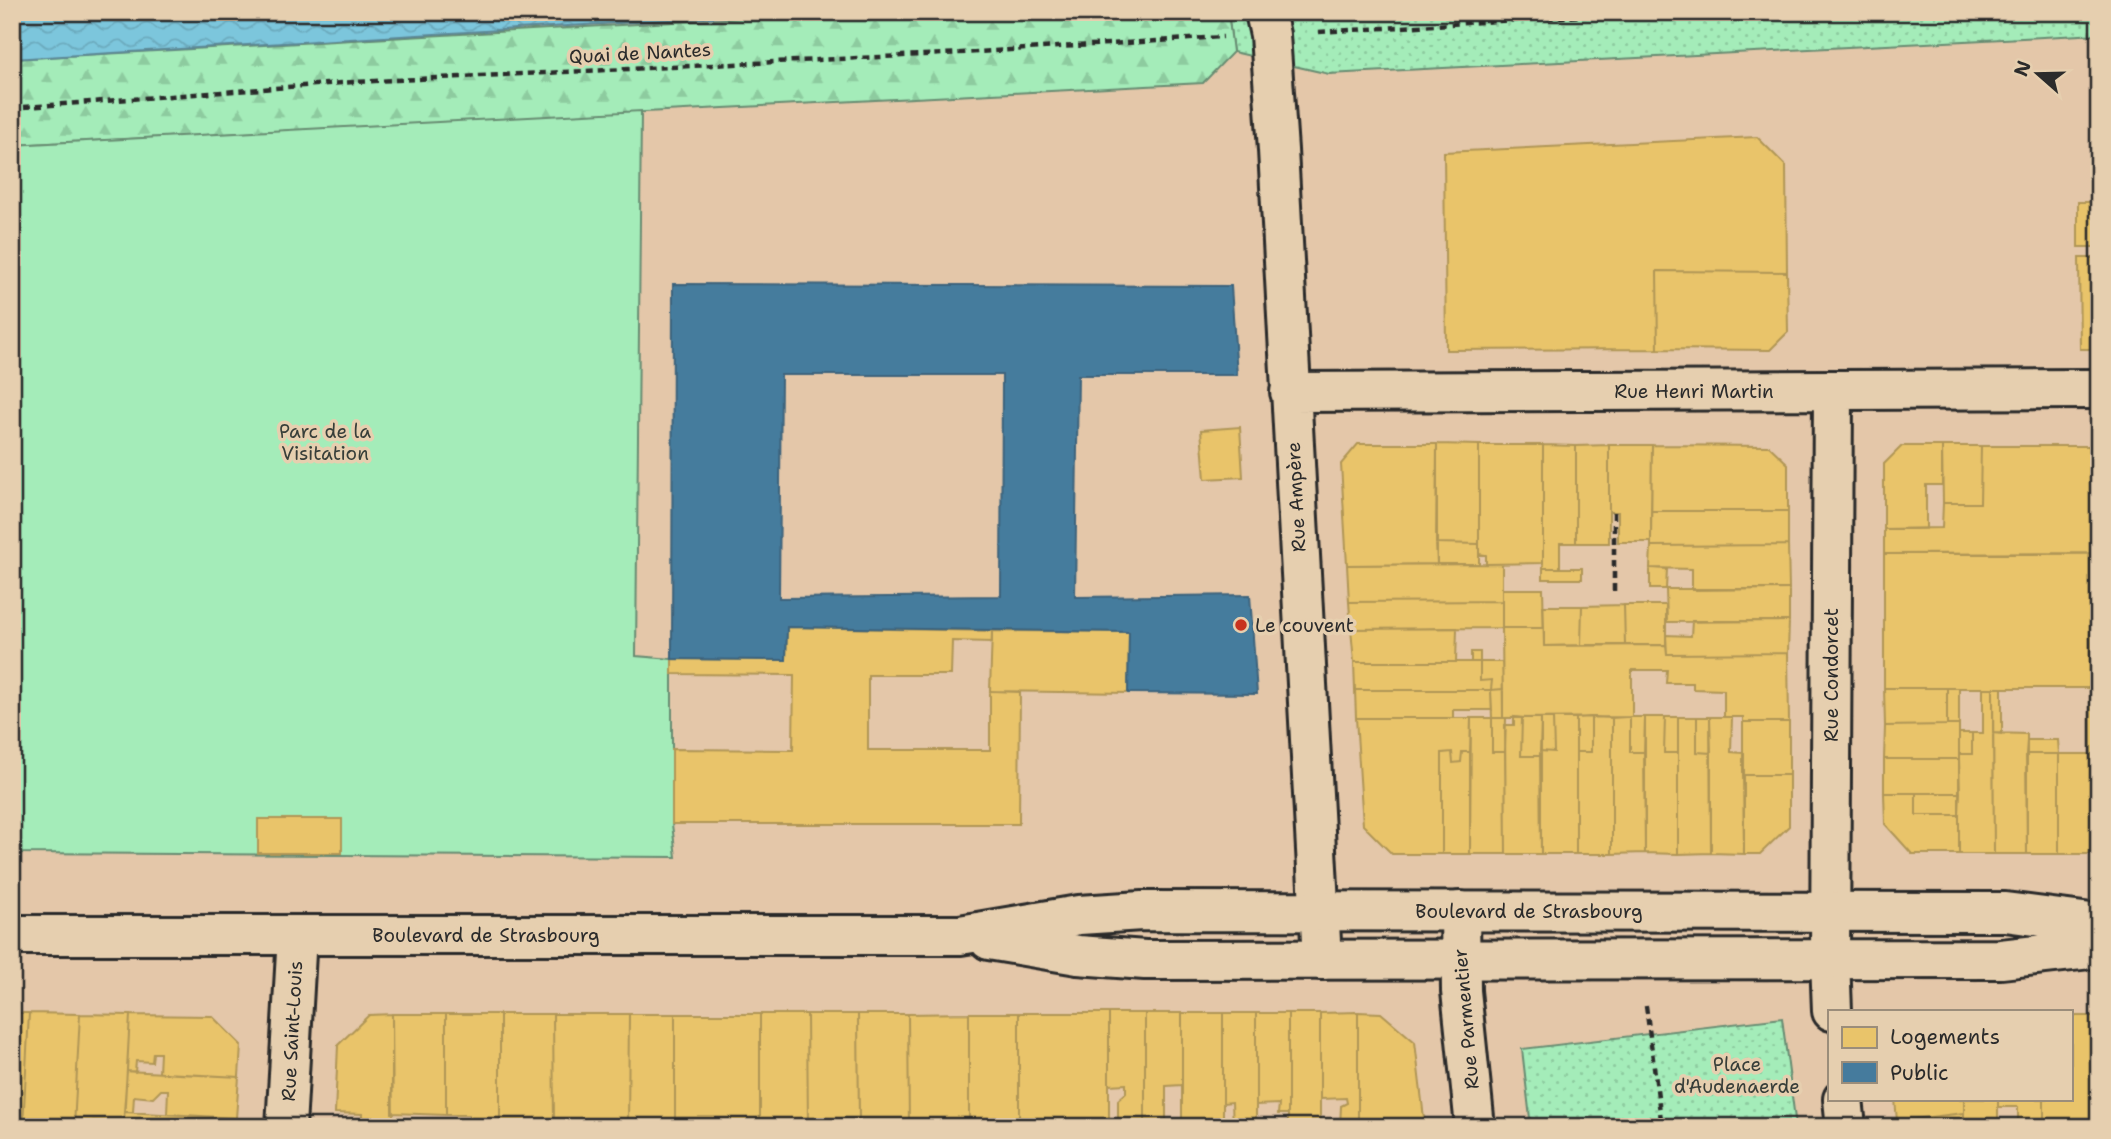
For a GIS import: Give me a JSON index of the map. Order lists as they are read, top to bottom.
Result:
{
  "streets": {
    "main road": [
      "Rue Henri Martin",
      "Rue Ampère",
      "Rue Condorcet",
      "Boulevard de Strasbourg",
      "Rue Parmentier",
      "Rue Saint-Louis"
    ],
    "path": ["Quai de Nantes"]
  },
  "crossings": [
    ["Quai de Nantes", "Rue Ampère"],
    ["Rue Henri Martin", "Rue Ampère"],
    ["Rue Henri Martin", "Rue Condorcet"],
    ["Rue Ampère", "Boulevard de Strasbourg"],
    ["Rue Condorcet", "Boulevard de Strasbourg"],
    ["Boulevard de Strasbourg", "Rue Parmentier"],
    ["Boulevard de Strasbourg", "Rue Saint-Louis"]
  ],
  "parks": ["Parc de la Visitation", "Place d'Audenaerde"],
  "places": ["Le couvent"],
  "legend": ["Logements", "Public"],
  "north": "left"
}
